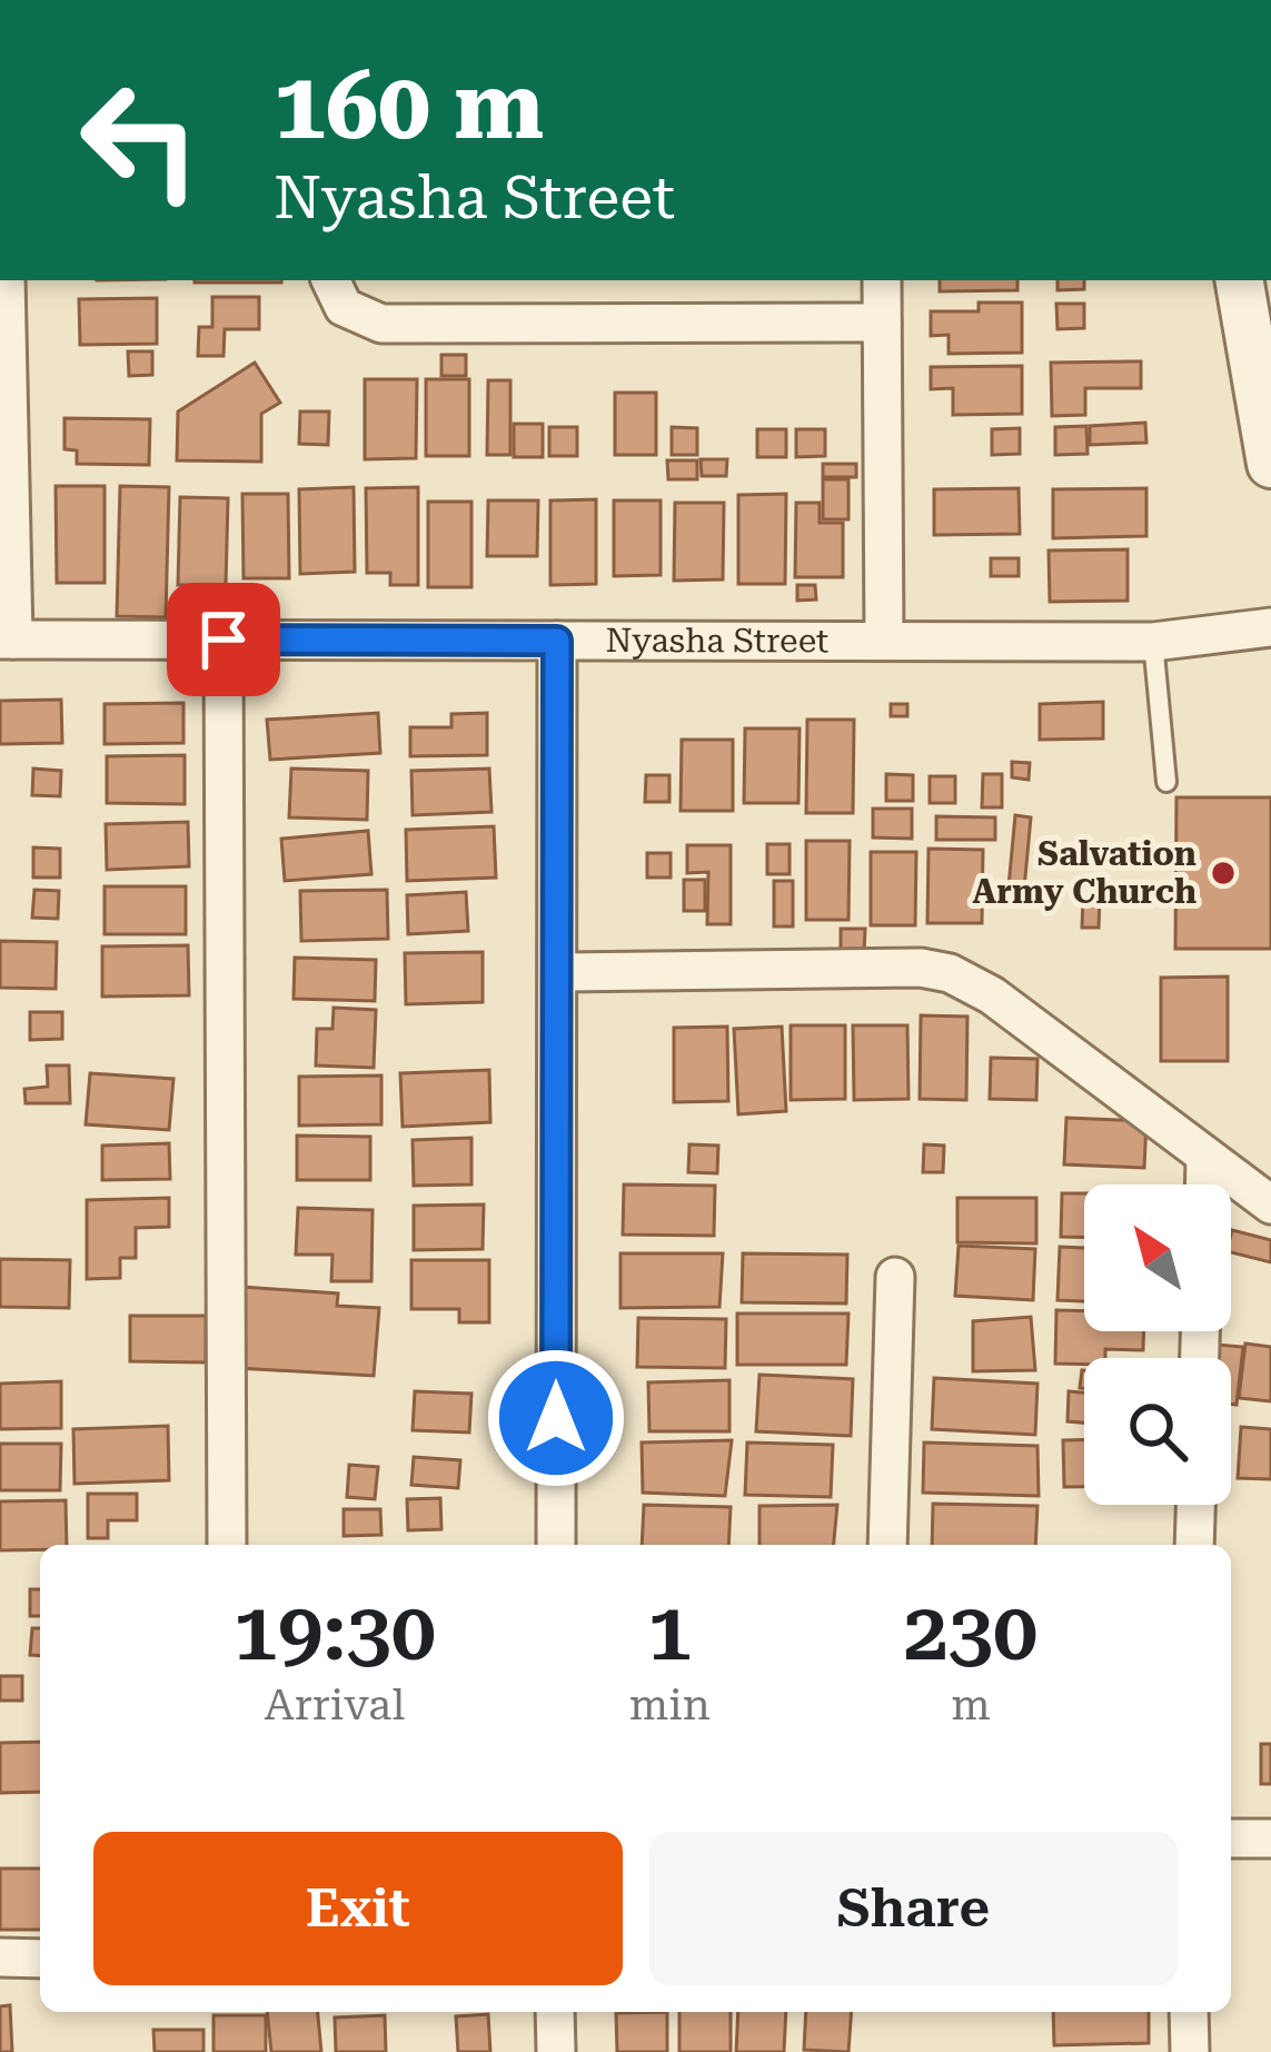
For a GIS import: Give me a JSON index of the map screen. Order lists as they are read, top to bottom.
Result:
{
  "streets": {
    "street": ["Nyasha Street"]
  },
  "places": ["Salvation Army Church"],
  "north": "top left",
  "page": {
    "turn": ["160 m", "Nyasha Street"],
    "eta": [
      "19:30",
      "Arrival",
      "1",
      "min",
      "230",
      "m"
    ],
    "buttons": ["Exit", "Share"]
  }
}
